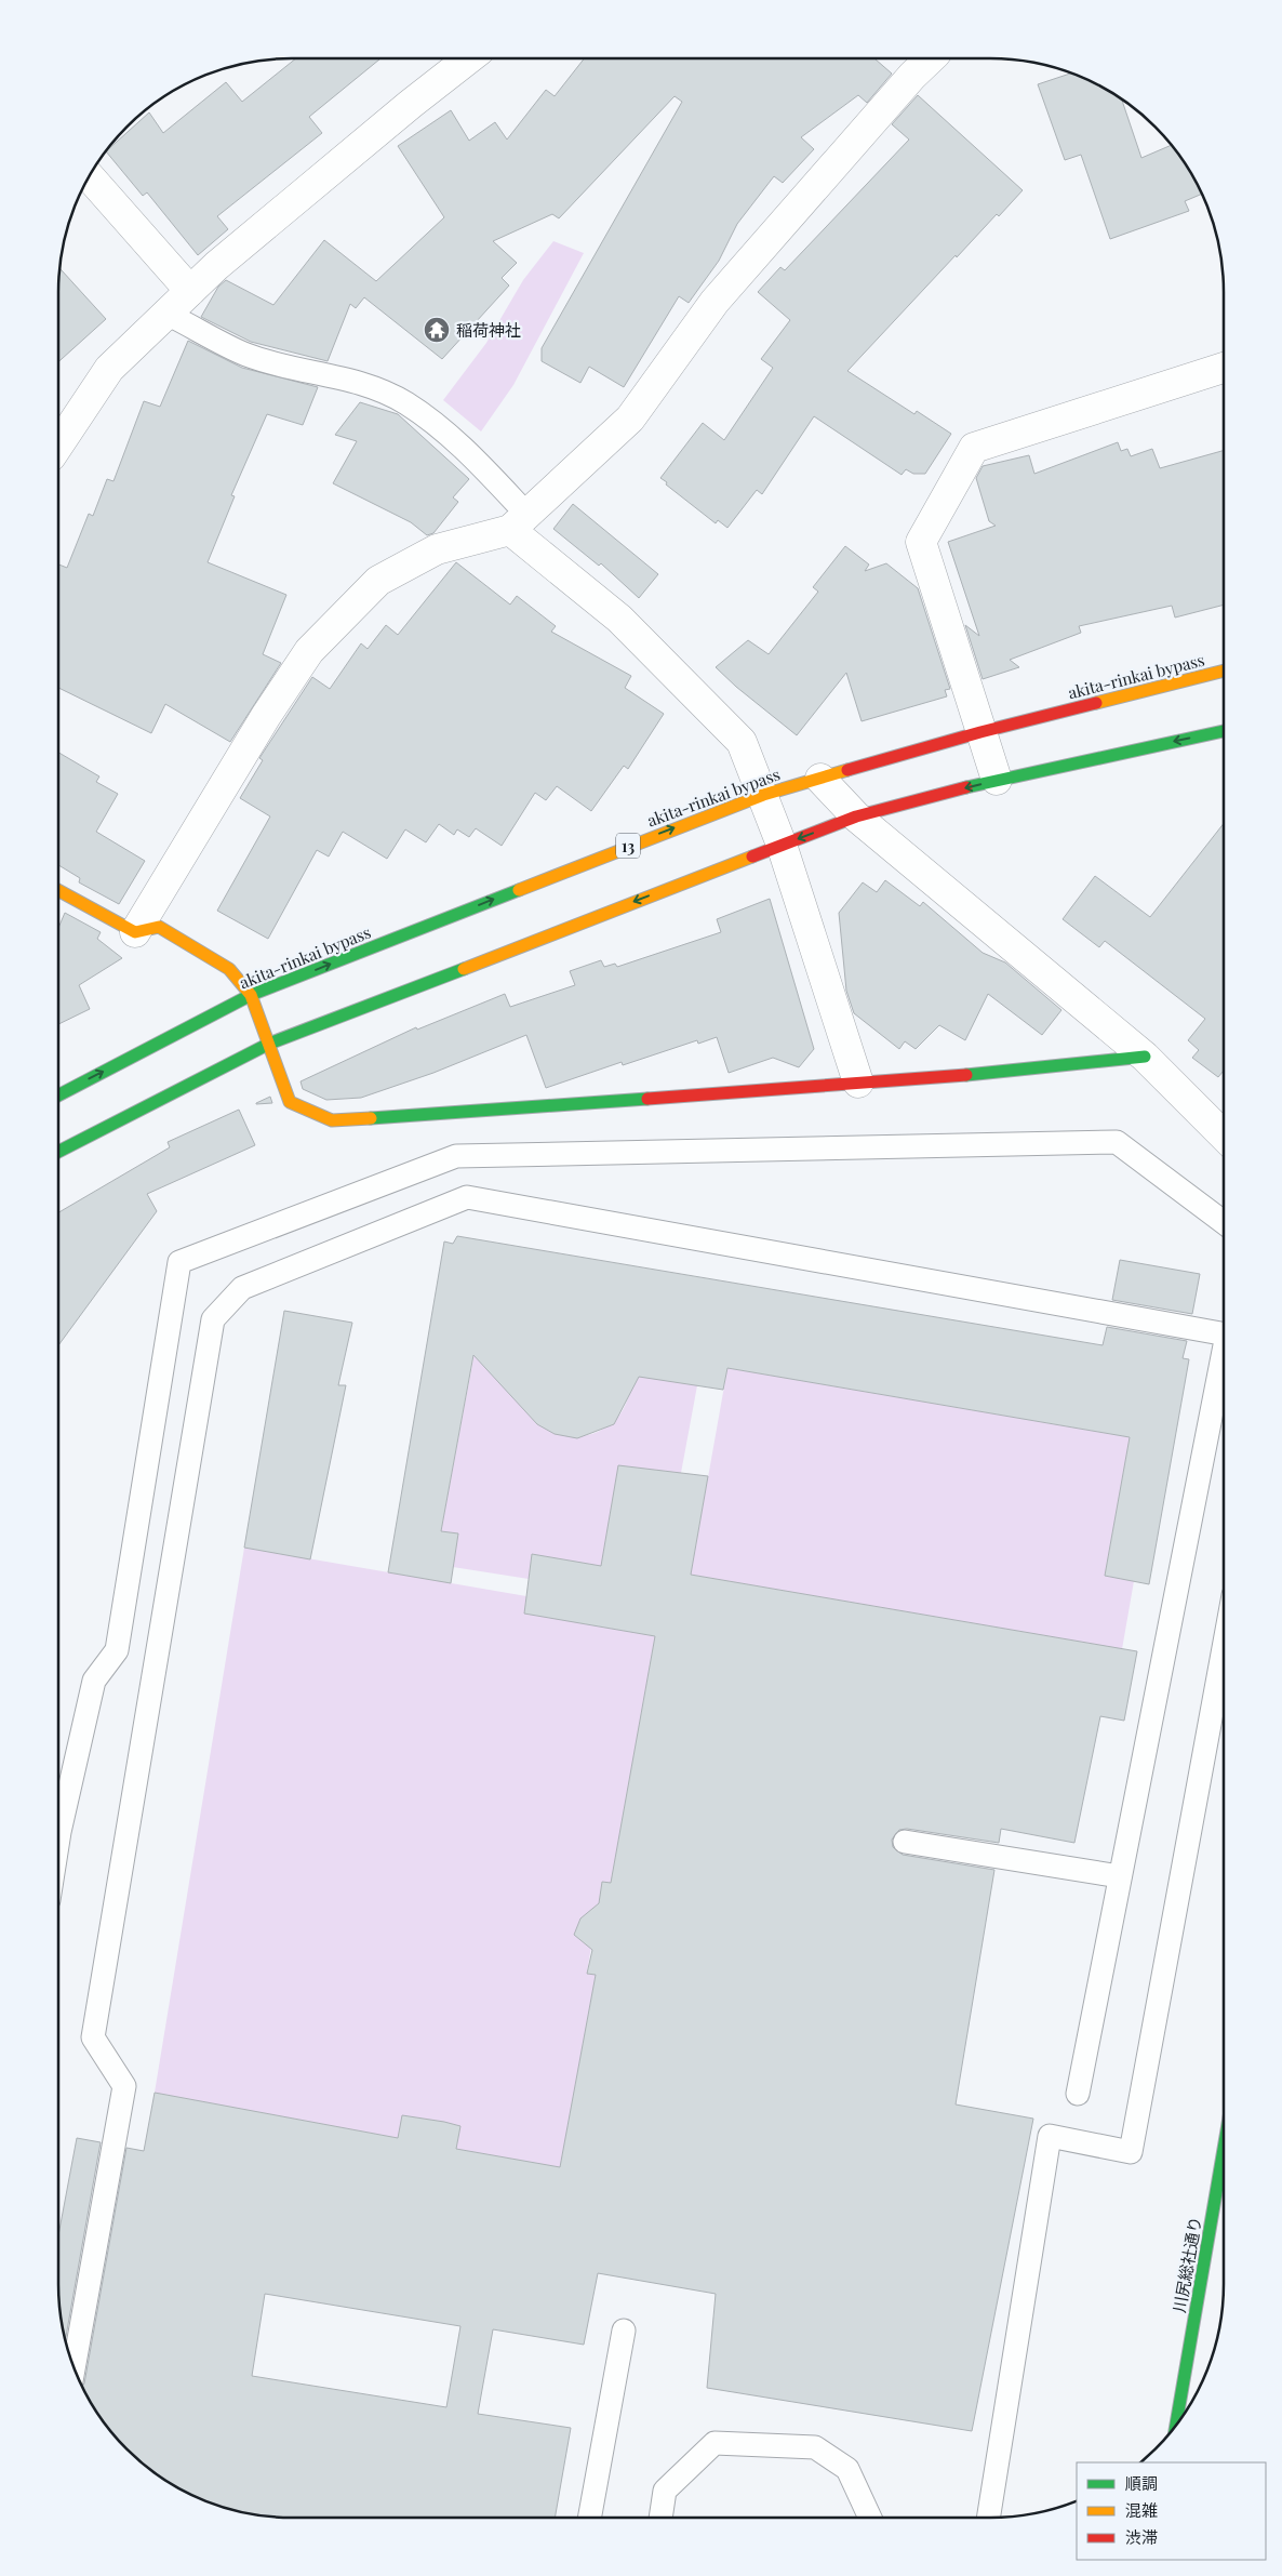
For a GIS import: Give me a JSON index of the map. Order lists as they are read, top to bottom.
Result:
{
  "streets": {
    "main road": ["akita-rinkai bypass", "13", "川尻総社通り"]
  },
  "places": {
    "temple": ["稲荷神社"]
  },
  "legend": ["順調", "混雑", "渋滞"]
}
